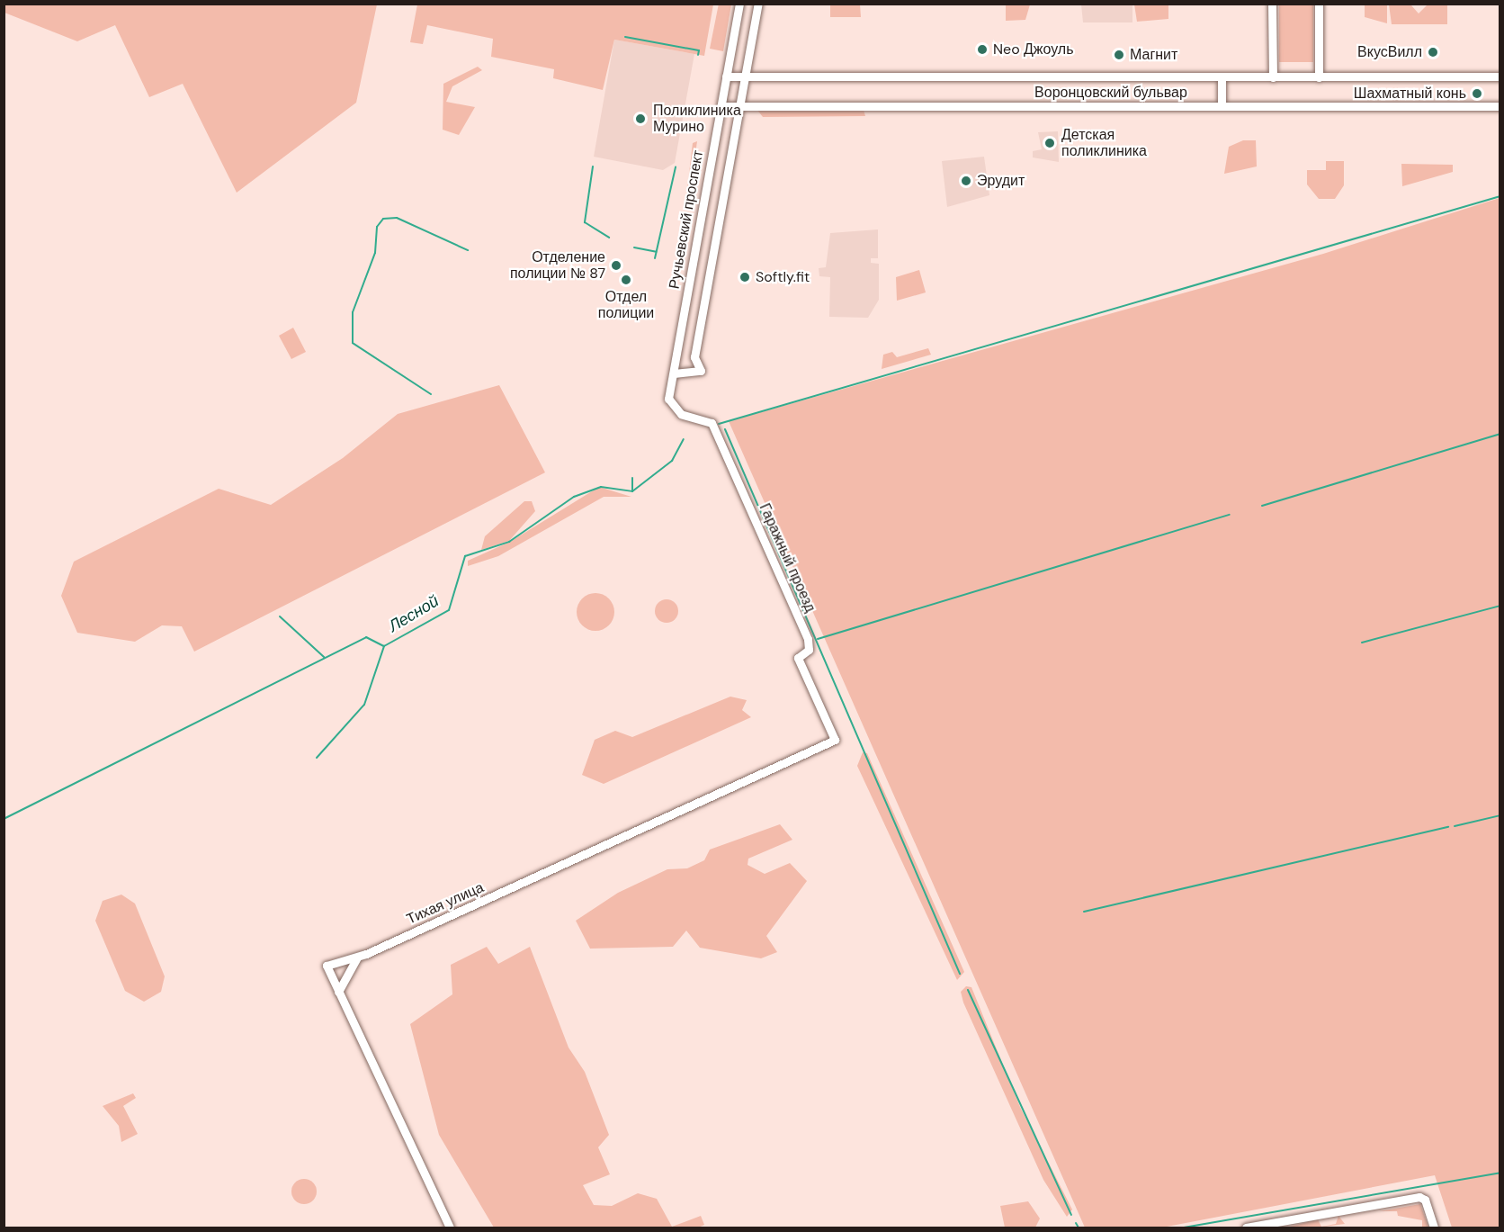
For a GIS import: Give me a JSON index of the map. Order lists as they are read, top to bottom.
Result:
{
  "streets": {
    "street": [
      "Воронцовский бульвар",
      "Ручьевский проспект",
      "Гаражный проезд",
      "Тихая улица"
    ]
  },
  "crossings": [
    ["Воронцовский бульвар", "Ручьевский проспект"],
    ["Ручьевский проспект", "Гаражный проезд"],
    ["Гаражный проезд", "Тихая улица"]
  ],
  "water": ["Лесной"],
  "places": [
    "Neo Джоуль",
    "ВкусВилл",
    "Магнит",
    "Шахматный конь",
    "Поликлиника Мурино",
    "Детская поликлиника",
    "Эрудит",
    "Отделение полиции № 87",
    "Softly.fit",
    "Отдел полиции"
  ]
}
